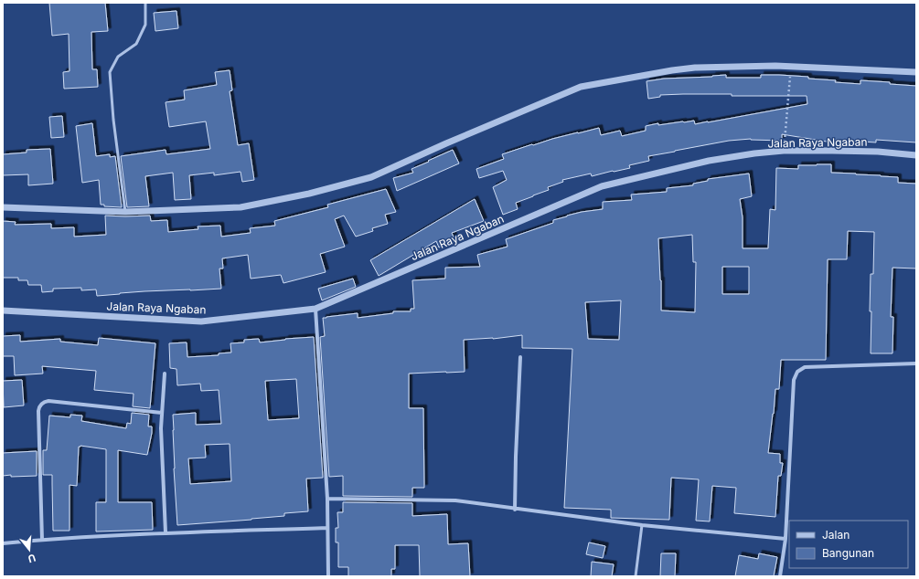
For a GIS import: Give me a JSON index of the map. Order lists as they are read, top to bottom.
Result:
{
  "streets": {
    "street": ["Jalan Raya Ngaban"]
  },
  "legend": ["Jalan", "Bangunan"],
  "north": "bottom"
}
